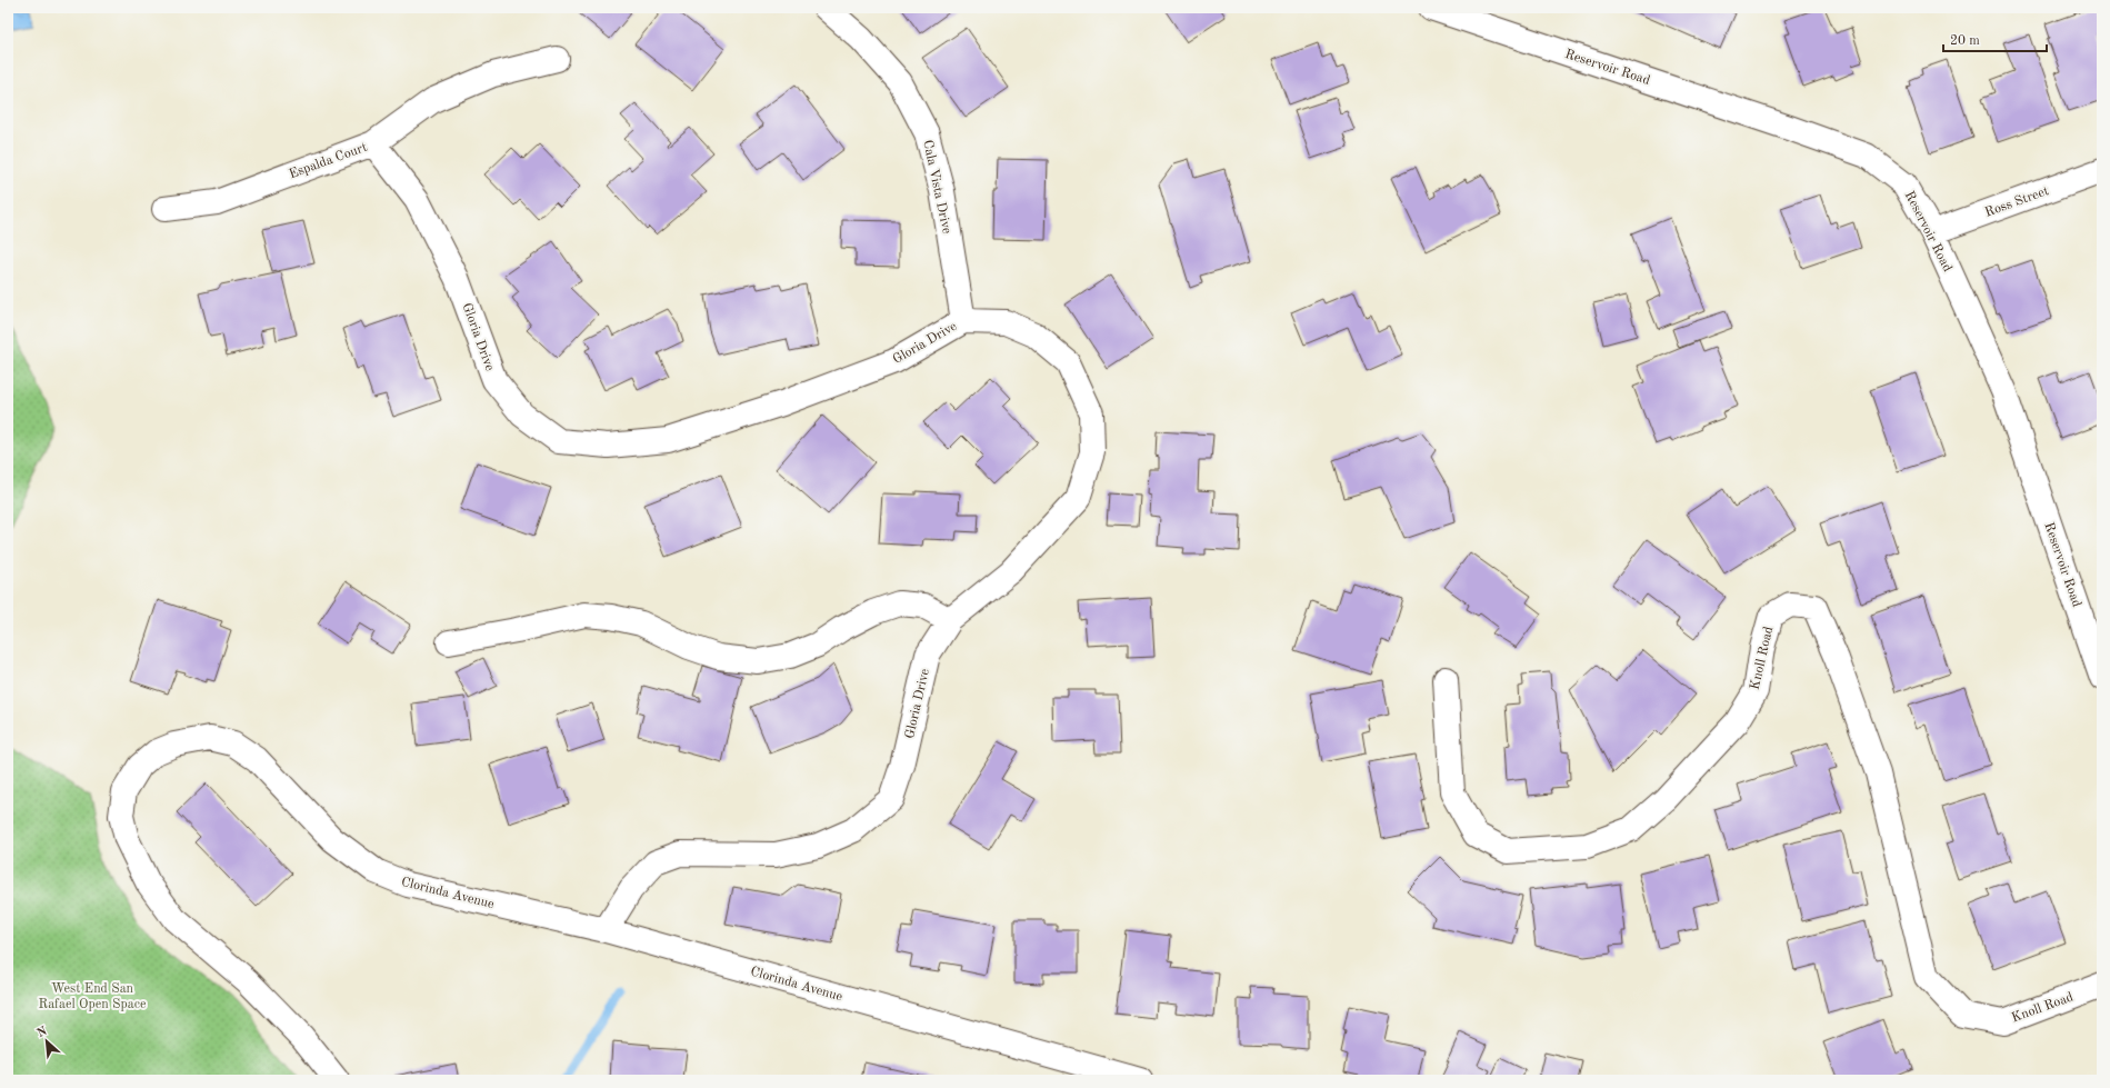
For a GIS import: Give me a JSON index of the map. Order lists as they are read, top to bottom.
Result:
{
  "streets": {
    "street": [
      "Reservoir Road",
      "Espalda Court",
      "Cala Vista Drive",
      "Ross Street",
      "Gloria Drive",
      "Knoll Road",
      "Clorinda Avenue"
    ]
  },
  "crossings": [
    ["Reservoir Road", "Ross Street"],
    ["Espalda Court", "Gloria Drive"],
    ["Cala Vista Drive", "Gloria Drive"],
    ["Gloria Drive", "Clorinda Avenue"]
  ],
  "parks": ["West End San Rafael Open Space"],
  "scale_bar": "20 m",
  "north": "top left"
}
